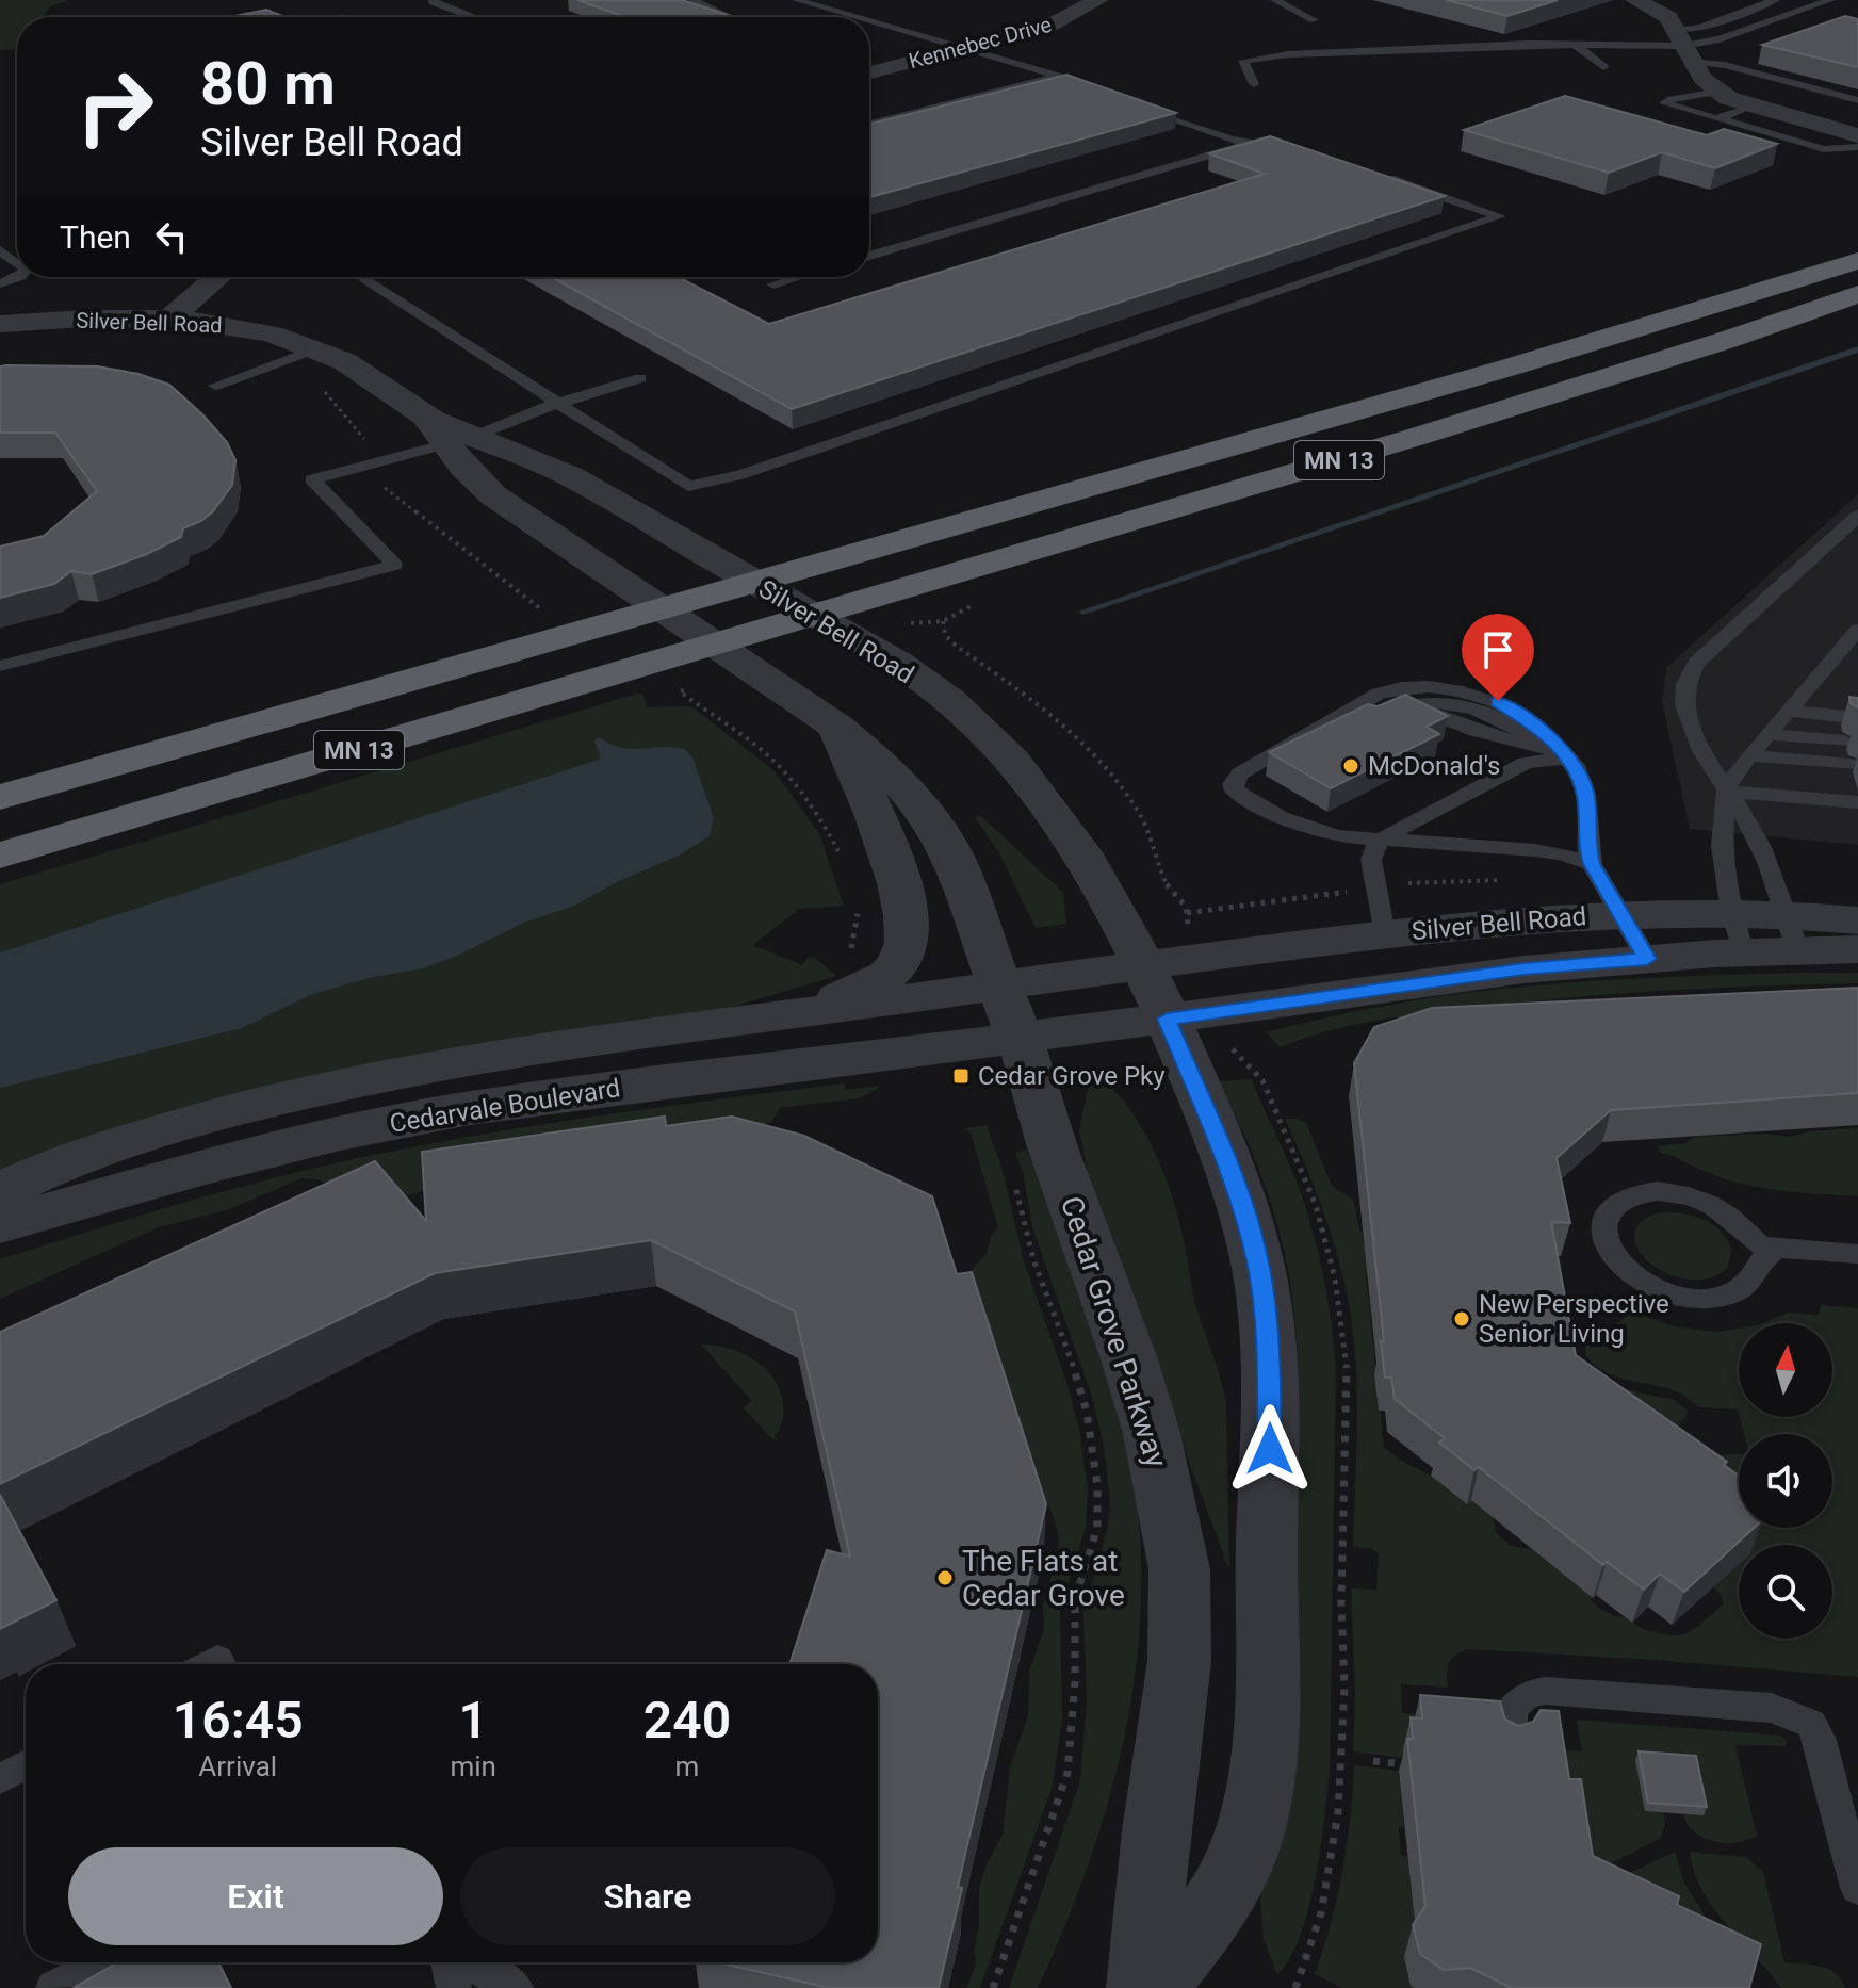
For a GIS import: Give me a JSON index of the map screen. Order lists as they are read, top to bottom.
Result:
{
  "streets": {
    "highway": ["MN 13"],
    "street": [
      "Kennebec Drive",
      "Silver Bell Road",
      "Cedarvale Boulevard",
      "Cedar Grove Parkway"
    ]
  },
  "crossings": [
    ["Silver Bell Road", "MN 13"],
    ["Silver Bell Road", "Cedarvale Boulevard"],
    ["Silver Bell Road", "Cedar Grove Parkway"],
    ["Cedarvale Boulevard", "Cedar Grove Parkway"]
  ],
  "places": {
    "other": ["McDonald's", "New Perspective Senior Living", "The Flats at Cedar Grove"],
    "transit": ["Cedar Grove Pky"]
  },
  "north": "top",
  "page": {
    "turn": ["80 m", "Silver Bell Road"],
    "then": "Then",
    "eta": [
      "16:45",
      "Arrival",
      "1",
      "min",
      "240",
      "m"
    ],
    "buttons": ["Exit", "Share"]
  }
}
